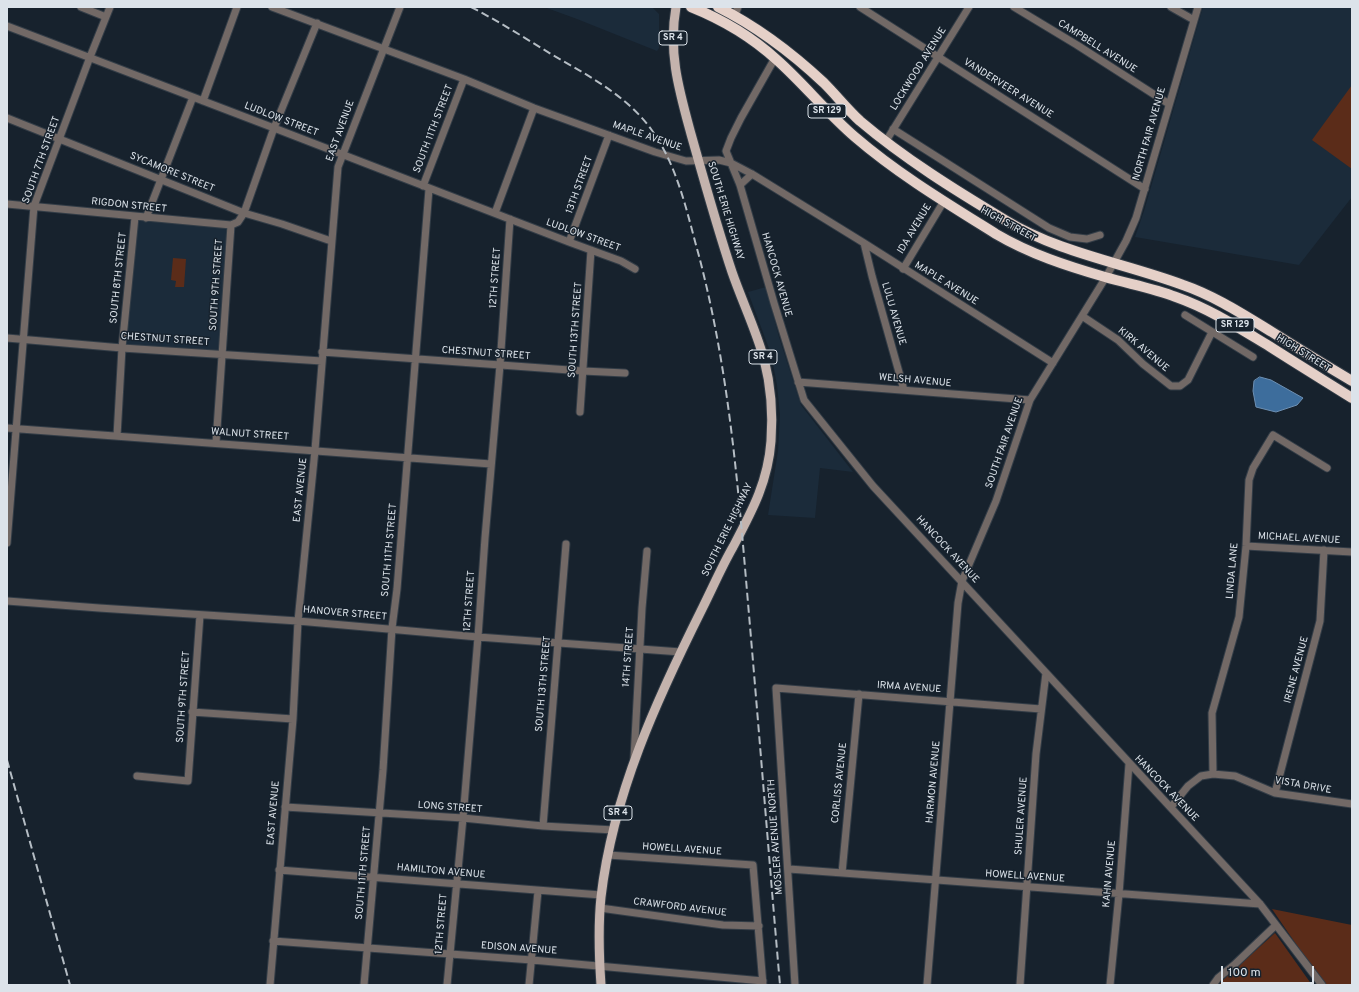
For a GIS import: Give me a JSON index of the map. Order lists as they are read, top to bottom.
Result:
{
  "streets": {
    "highway": ["SR 129", "HIGH STREET"],
    "main road": ["SR 4", "SOUTH ERIE HIGHWAY"],
    "street": [
      "CAMPBELL AVENUE",
      "LOCKWOOD AVENUE",
      "VANDERVEER AVENUE",
      "LUDLOW STREET",
      "SOUTH 11TH STREET",
      "EAST AVENUE",
      "NORTH FAIR AVENUE",
      "MAPLE AVENUE",
      "SOUTH 7TH STREET",
      "SYCAMORE STREET",
      "13TH STREET",
      "RIGDON STREET",
      "IDA AVENUE",
      "HANCOCK AVENUE",
      "SOUTH 8TH STREET",
      "12TH STREET",
      "SOUTH 9TH STREET",
      "LULU AVENUE",
      "SOUTH 13TH STREET",
      "CHESTNUT STREET",
      "KIRK AVENUE",
      "WELSH AVENUE",
      "WALNUT STREET",
      "SOUTH FAIR AVENUE",
      "MICHAEL AVENUE",
      "LINDA LANE",
      "HANOVER STREET",
      "14TH STREET",
      "IRENE AVENUE",
      "IRMA AVENUE",
      "HARMON AVENUE",
      "CORLISS AVENUE",
      "VISTA DRIVE",
      "LONG STREET",
      "SHULER AVENUE",
      "MOSLER AVENUE NORTH",
      "HOWELL AVENUE",
      "HAMILTON AVENUE",
      "KAHN AVENUE",
      "CRAWFORD AVENUE",
      "EDISON AVENUE"
    ]
  },
  "crossings": [
    ["CAMPBELL AVENUE", "NORTH FAIR AVENUE"],
    ["LOCKWOOD AVENUE", "VANDERVEER AVENUE"],
    ["LOCKWOOD AVENUE", "HIGH STREET"],
    ["VANDERVEER AVENUE", "NORTH FAIR AVENUE"],
    ["LUDLOW STREET", "SOUTH 11TH STREET"],
    ["LUDLOW STREET", "EAST AVENUE"],
    ["LUDLOW STREET", "SOUTH 7TH STREET"],
    ["LUDLOW STREET", "13TH STREET"],
    ["LUDLOW STREET", "12TH STREET"],
    ["LUDLOW STREET", "SOUTH 13TH STREET"],
    ["SOUTH 11TH STREET", "MAPLE AVENUE"],
    ["SOUTH 11TH STREET", "CHESTNUT STREET"],
    ["SOUTH 11TH STREET", "WALNUT STREET"],
    ["SOUTH 11TH STREET", "HANOVER STREET"],
    ["SOUTH 11TH STREET", "LONG STREET"],
    ["SOUTH 11TH STREET", "HAMILTON AVENUE"],
    ["SOUTH 11TH STREET", "EDISON AVENUE"],
    ["EAST AVENUE", "MAPLE AVENUE"],
    ["EAST AVENUE", "SYCAMORE STREET"],
    ["EAST AVENUE", "CHESTNUT STREET"],
    ["EAST AVENUE", "WALNUT STREET"],
    ["EAST AVENUE", "HANOVER STREET"],
    ["EAST AVENUE", "LONG STREET"],
    ["EAST AVENUE", "HAMILTON AVENUE"],
    ["EAST AVENUE", "EDISON AVENUE"],
    ["NORTH FAIR AVENUE", "HIGH STREET"],
    ["NORTH FAIR AVENUE", "SOUTH FAIR AVENUE"],
    ["MAPLE AVENUE", "13TH STREET"],
    ["MAPLE AVENUE", "SOUTH ERIE HIGHWAY"],
    ["MAPLE AVENUE", "IDA AVENUE"],
    ["MAPLE AVENUE", "HANCOCK AVENUE"],
    ["MAPLE AVENUE", "LULU AVENUE"],
    ["MAPLE AVENUE", "SOUTH FAIR AVENUE"],
    ["SOUTH 7TH STREET", "SYCAMORE STREET"],
    ["SOUTH 7TH STREET", "RIGDON STREET"],
    ["SOUTH 7TH STREET", "CHESTNUT STREET"],
    ["SOUTH 7TH STREET", "WALNUT STREET"],
    ["RIGDON STREET", "SOUTH 8TH STREET"],
    ["RIGDON STREET", "SOUTH 9TH STREET"],
    ["SOUTH ERIE HIGHWAY", "HANOVER STREET"],
    ["SOUTH ERIE HIGHWAY", "14TH STREET"],
    ["SOUTH ERIE HIGHWAY", "LONG STREET"],
    ["SOUTH ERIE HIGHWAY", "HOWELL AVENUE"],
    ["SOUTH ERIE HIGHWAY", "HAMILTON AVENUE"],
    ["SOUTH ERIE HIGHWAY", "CRAWFORD AVENUE"],
    ["SOUTH ERIE HIGHWAY", "EDISON AVENUE"],
    ["HIGH STREET", "IDA AVENUE"],
    ["HIGH STREET", "HANCOCK AVENUE"],
    ["HIGH STREET", "SOUTH FAIR AVENUE"],
    ["HANCOCK AVENUE", "WELSH AVENUE"],
    ["HANCOCK AVENUE", "SOUTH FAIR AVENUE"],
    ["HANCOCK AVENUE", "HARMON AVENUE"],
    ["HANCOCK AVENUE", "VISTA DRIVE"],
    ["HANCOCK AVENUE", "SHULER AVENUE"],
    ["HANCOCK AVENUE", "HOWELL AVENUE"],
    ["HANCOCK AVENUE", "KAHN AVENUE"],
    ["SOUTH 8TH STREET", "CHESTNUT STREET"],
    ["SOUTH 8TH STREET", "WALNUT STREET"],
    ["12TH STREET", "CHESTNUT STREET"],
    ["12TH STREET", "WALNUT STREET"],
    ["12TH STREET", "HANOVER STREET"],
    ["12TH STREET", "LONG STREET"],
    ["12TH STREET", "HAMILTON AVENUE"],
    ["12TH STREET", "EDISON AVENUE"],
    ["SOUTH 9TH STREET", "CHESTNUT STREET"],
    ["SOUTH 9TH STREET", "WALNUT STREET"],
    ["SOUTH 9TH STREET", "HANOVER STREET"],
    ["LULU AVENUE", "WELSH AVENUE"],
    ["SOUTH 13TH STREET", "CHESTNUT STREET"],
    ["SOUTH 13TH STREET", "HANOVER STREET"],
    ["SOUTH 13TH STREET", "LONG STREET"],
    ["KIRK AVENUE", "SOUTH FAIR AVENUE"],
    ["WELSH AVENUE", "SOUTH FAIR AVENUE"],
    ["SOUTH FAIR AVENUE", "HARMON AVENUE"],
    ["MICHAEL AVENUE", "LINDA LANE"],
    ["MICHAEL AVENUE", "IRENE AVENUE"],
    ["LINDA LANE", "VISTA DRIVE"],
    ["HANOVER STREET", "14TH STREET"],
    ["IRENE AVENUE", "VISTA DRIVE"],
    ["IRMA AVENUE", "HARMON AVENUE"],
    ["IRMA AVENUE", "CORLISS AVENUE"],
    ["IRMA AVENUE", "SHULER AVENUE"],
    ["IRMA AVENUE", "MOSLER AVENUE NORTH"],
    ["HARMON AVENUE", "HOWELL AVENUE"],
    ["CORLISS AVENUE", "HOWELL AVENUE"],
    ["SHULER AVENUE", "HOWELL AVENUE"],
    ["MOSLER AVENUE NORTH", "HOWELL AVENUE"],
    ["HOWELL AVENUE", "KAHN AVENUE"],
    ["HOWELL AVENUE", "CRAWFORD AVENUE"]
  ],
  "scale_bar": "100 m"
}
